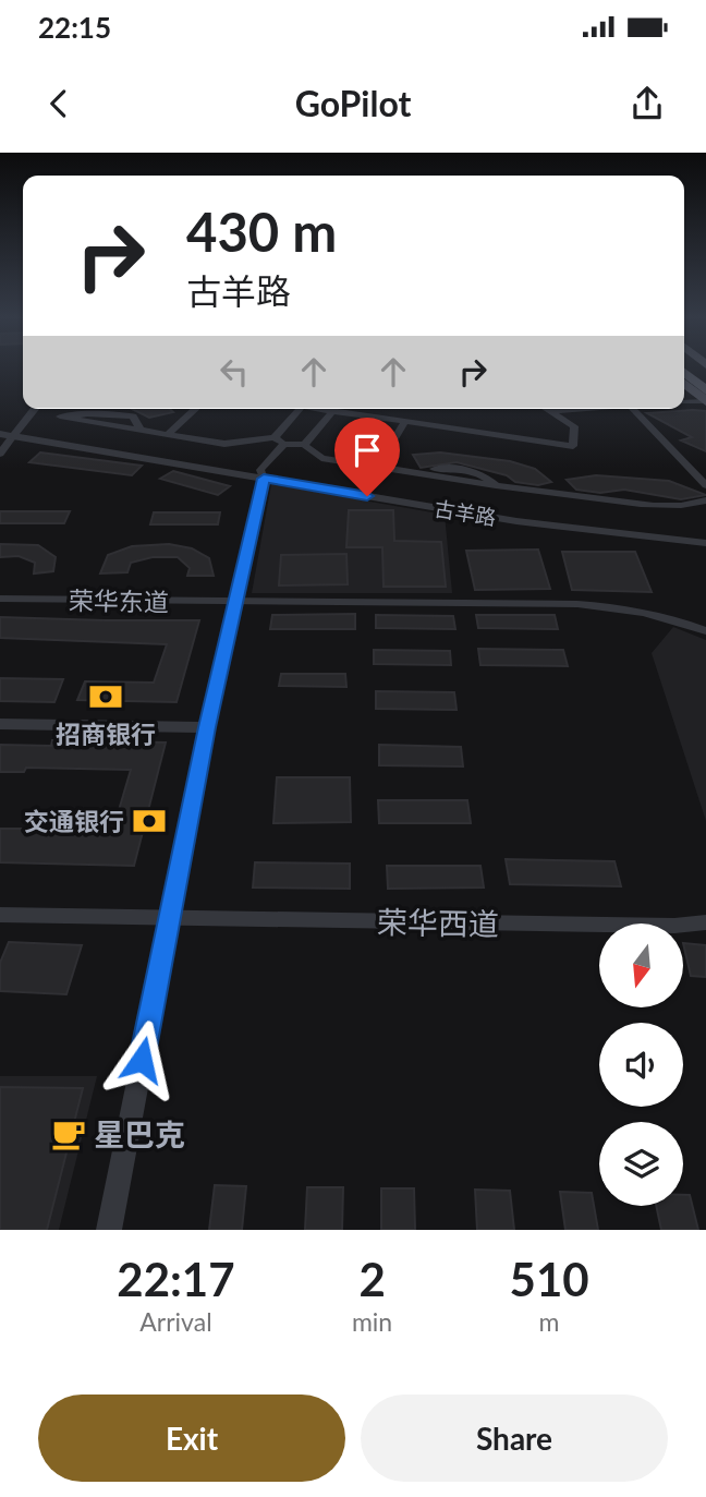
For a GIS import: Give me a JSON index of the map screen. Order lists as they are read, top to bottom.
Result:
{
  "streets": {
    "street": ["古羊路", "荣华东道", "荣华西道"]
  },
  "places": {
    "bank": ["招商银行", "交通银行"],
    "cafe": ["星巴克"]
  },
  "north": "bottom",
  "page": {
    "status": "22:15",
    "header": "GoPilot",
    "turn": ["430 m", "古羊路"],
    "eta": [
      "22:17",
      "Arrival",
      "2",
      "min",
      "510",
      "m"
    ],
    "buttons": ["Exit", "Share"]
  }
}
